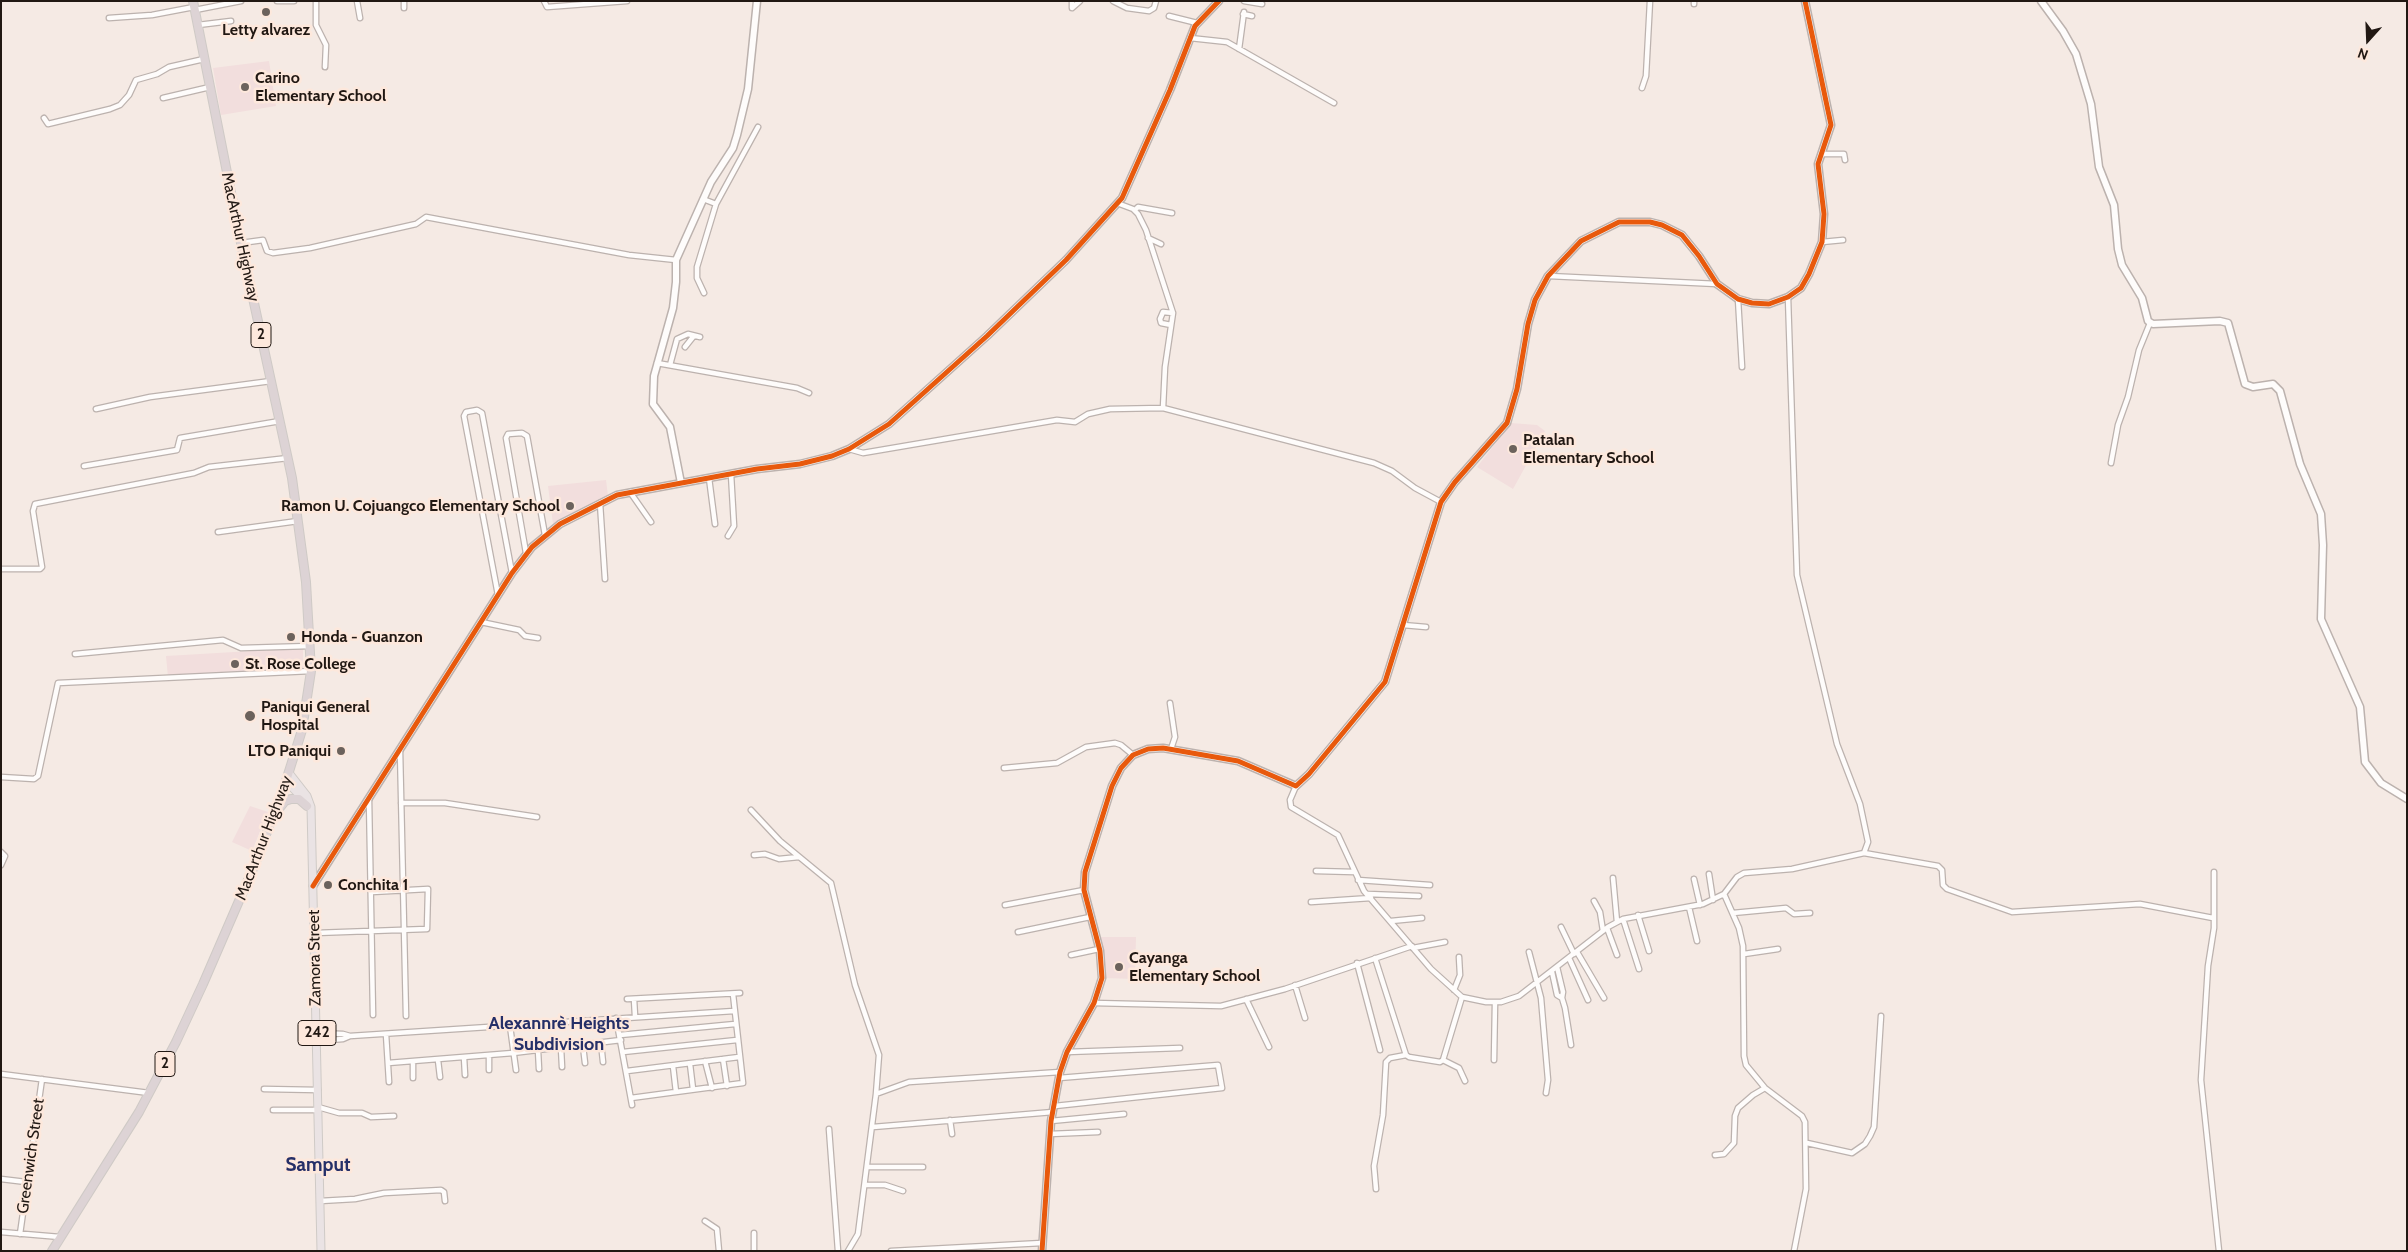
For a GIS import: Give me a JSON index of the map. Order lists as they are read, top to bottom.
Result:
{
  "streets": {
    "highway": ["MacArthur Highway", "2"],
    "main road": ["Zamora Street", "242"],
    "street": ["Greenwich Street"]
  },
  "crossings": [
    ["MacArthur Highway", "Zamora Street"]
  ],
  "districts": ["Alexannrè Heights Subdivision", "Samput"],
  "places": [
    "Letty alvarez",
    "Carino Elementary School",
    "Patalan Elementary School",
    "Ramon U. Cojuangco Elementary School",
    "Honda - Guanzon",
    "St. Rose College",
    "Paniqui General Hospital",
    "LTO Paniqui",
    "Conchita 1",
    "Cayanga Elementary School"
  ],
  "north": "bottom"
}
